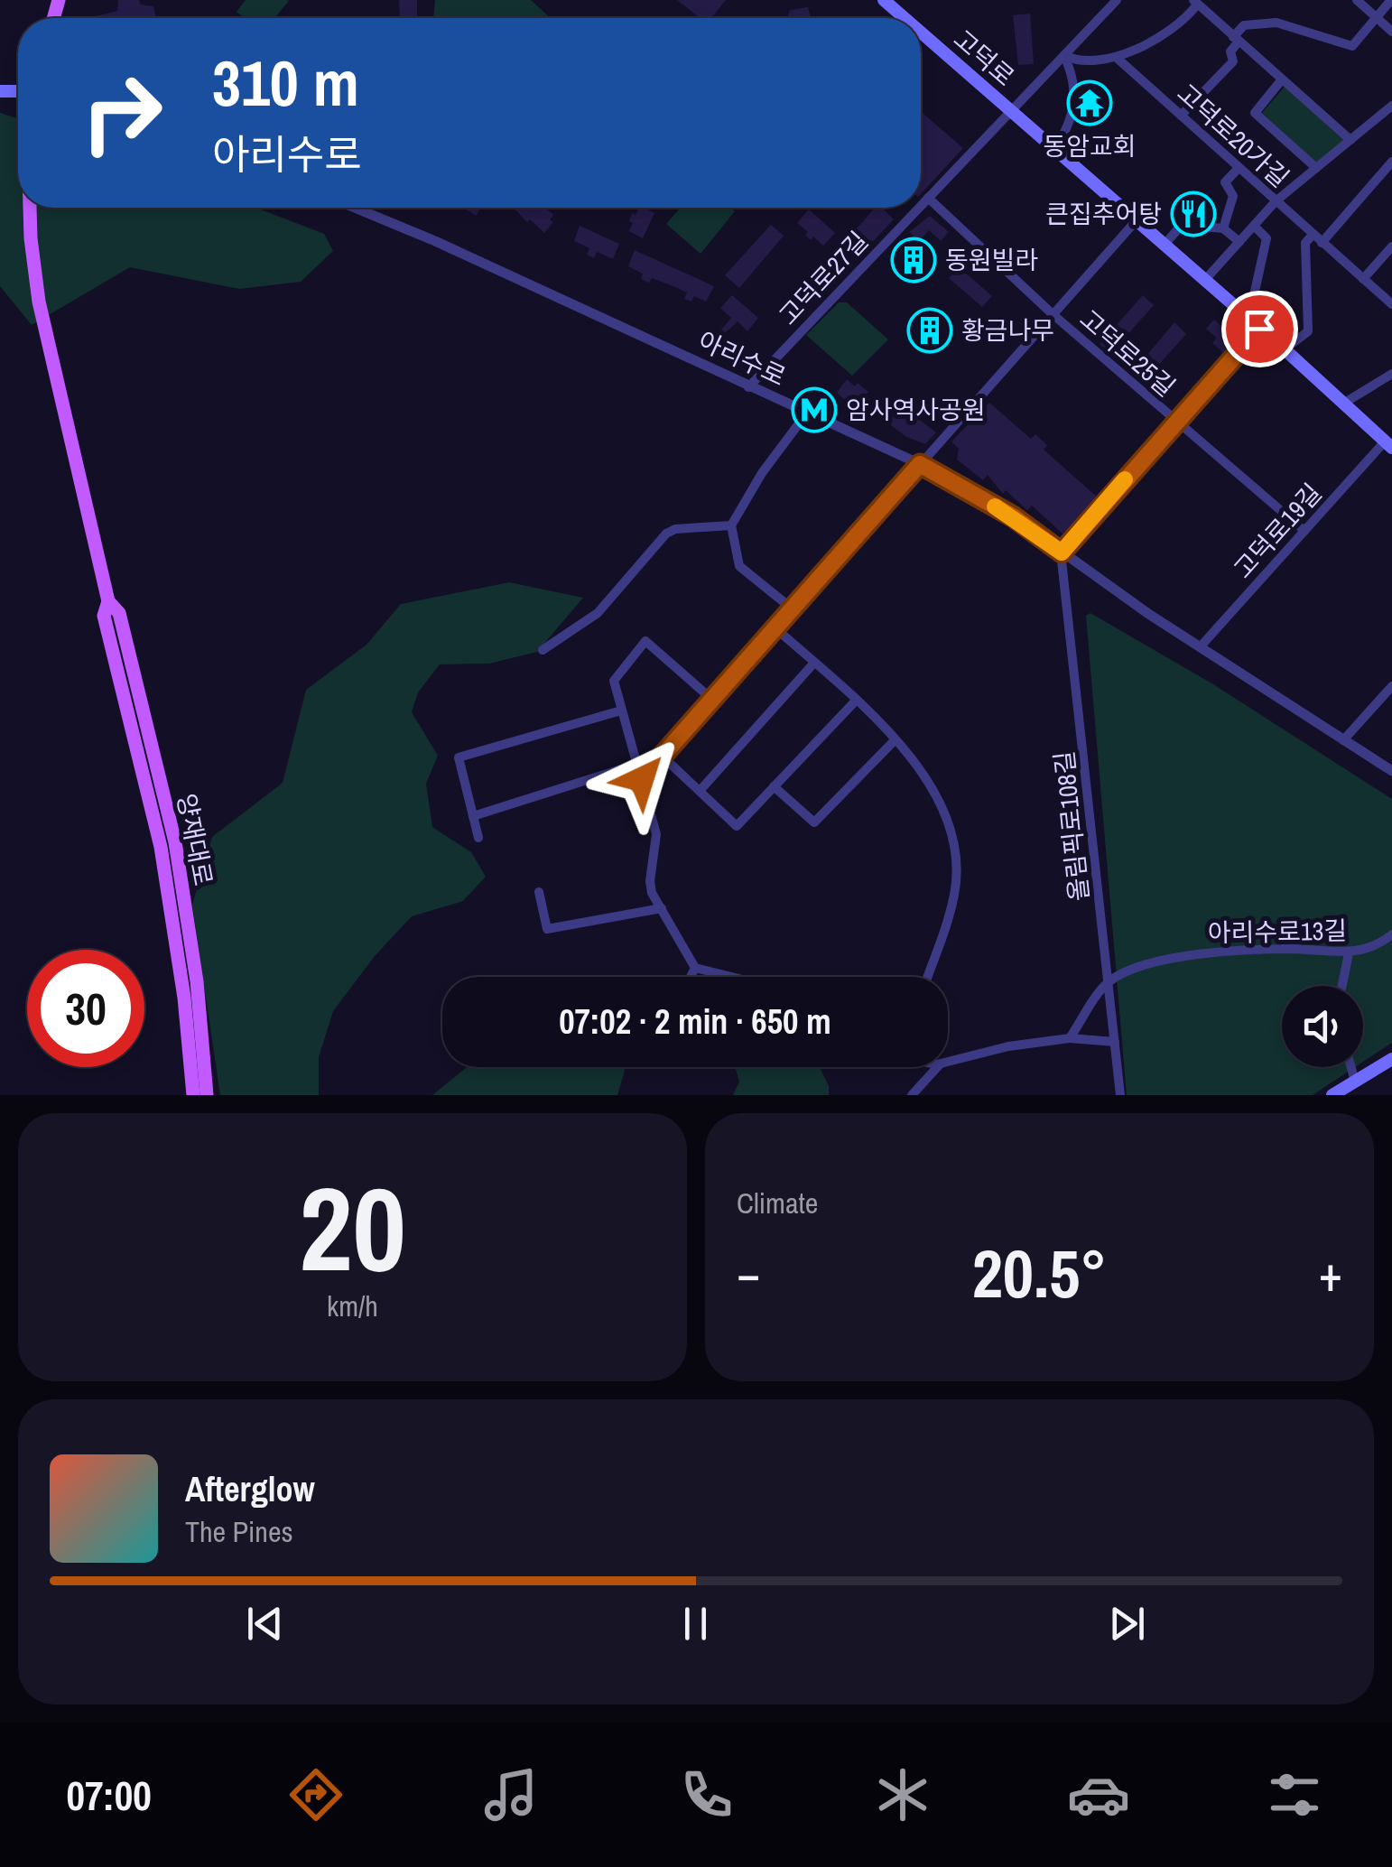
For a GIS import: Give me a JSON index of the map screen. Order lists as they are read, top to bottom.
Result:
{
  "streets": {
    "main road": ["고덕로", "양재대로"],
    "street": [
      "고덕로20가길",
      "고덕로27길",
      "고덕로25길",
      "아리수로",
      "고덕로19길",
      "올림픽로108길",
      "아리수로13길"
    ]
  },
  "crossings": [
    ["고덕로", "고덕로27길"],
    ["고덕로", "고덕로25길"],
    ["고덕로", "고덕로19길"],
    ["고덕로27길", "아리수로"],
    ["고덕로25길", "아리수로"],
    ["고덕로25길", "고덕로19길"],
    ["아리수로", "고덕로19길"],
    ["아리수로", "올림픽로108길"],
    ["올림픽로108길", "아리수로13길"]
  ],
  "places": {
    "temple": ["동암교회"],
    "restaurant": ["큰집추어탕"],
    "building": ["동원빌라", "황금나무"],
    "metro station": ["암사역사공원"]
  },
  "page": {
    "turn": ["310 m", "아리수로"],
    "limit": "30",
    "trip": "07:02 · 2 min · 650 m",
    "tile": [
      ["20", "km/h"],
      "Climate"
    ],
    "heat": ["−", "20.5°", "+"],
    "song": ["Afterglow", "The Pines"],
    "tabs": "07:00"
  }
}
